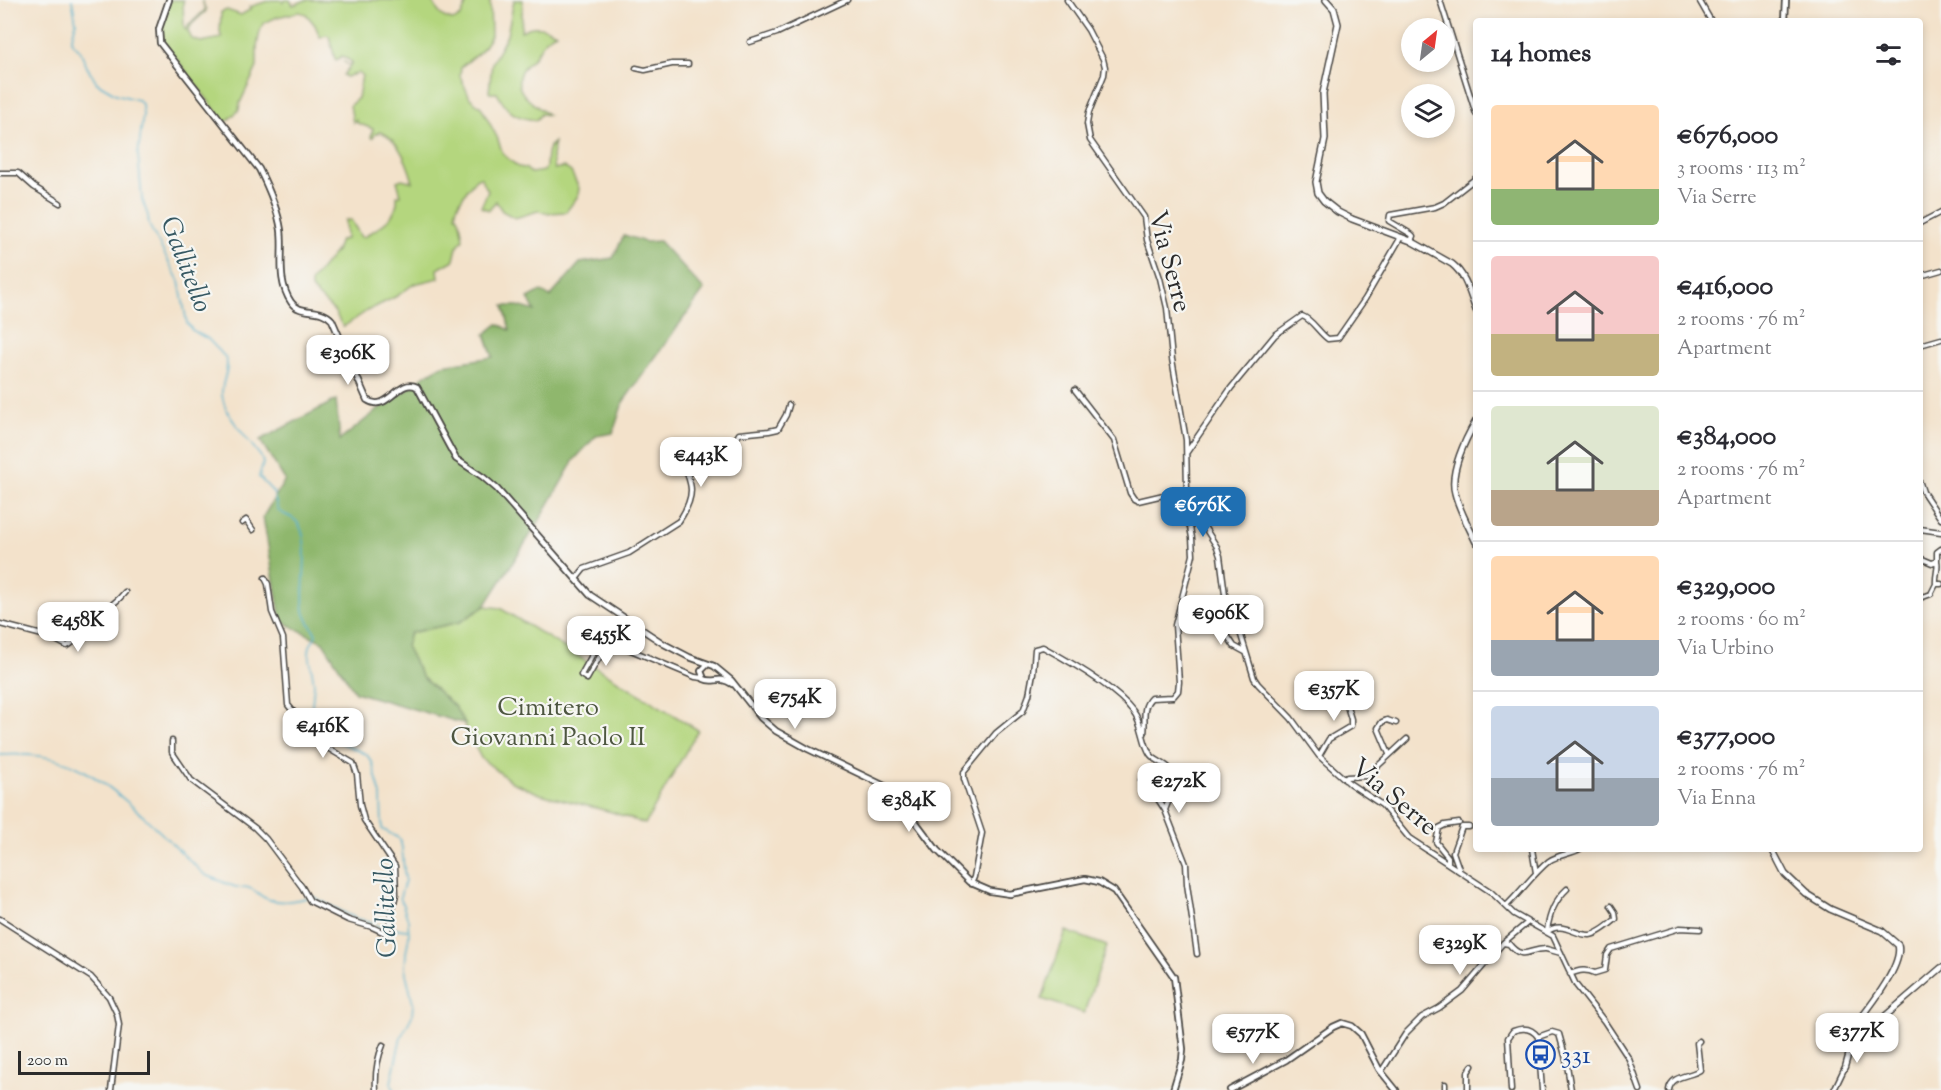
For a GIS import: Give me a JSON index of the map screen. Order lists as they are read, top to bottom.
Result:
{
  "streets": {
    "street": ["Via Serre"]
  },
  "water": ["Gallitello"],
  "parks": ["Cimitero Giovanni Paolo II"],
  "places": {
    "bus stop": ["331"]
  },
  "scale_bar": "200 m",
  "north": "top right",
  "page": {
    "heading": "14 homes",
    "list": [
      {
        "name": "€676,000",
        "note": "3 rooms · 113 m² · Via Serre"
      },
      {
        "name": "€416,000",
        "note": "2 rooms · 76 m² · Apartment"
      },
      {
        "name": "€384,000",
        "note": "2 rooms · 76 m² · Apartment"
      },
      {
        "name": "€329,000",
        "note": "2 rooms · 60 m² · Via Urbino"
      },
      {
        "name": "€377,000",
        "note": "2 rooms · 76 m² · Via Enna"
      }
    ],
    "price": [
      "€306K",
      "€443K",
      "€676K",
      "€906K",
      "€458K",
      "€455K",
      "€357K",
      "€754K",
      "€416K",
      "€272K",
      "€384K",
      "€329K",
      "€377K",
      "€577K"
    ],
    "scale": "200 m"
  }
}
